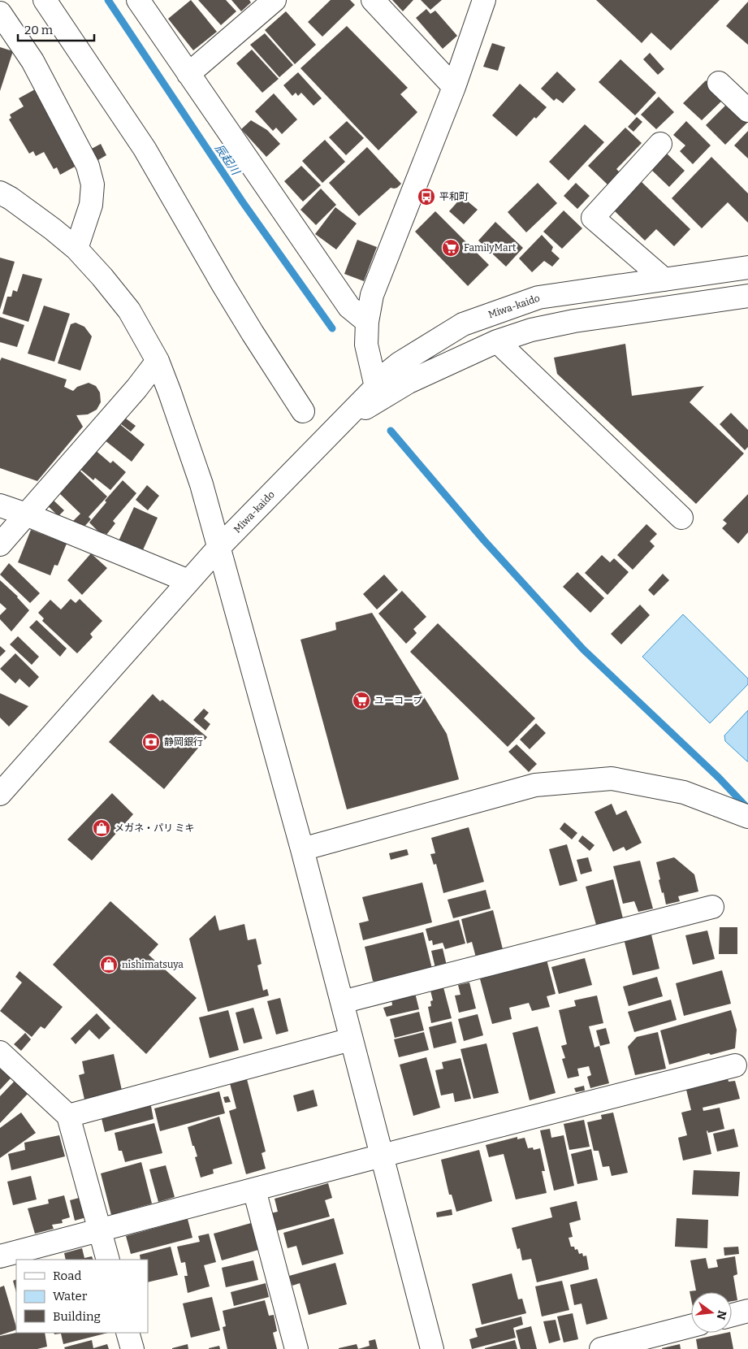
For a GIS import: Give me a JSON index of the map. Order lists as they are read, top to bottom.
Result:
{
  "streets": {
    "street": ["Miwa-kaido"]
  },
  "water": ["辰起川"],
  "places": {
    "bus stop": ["平和町"],
    "supermarket": ["FamilyMart", "ユーコープ"],
    "bank": ["静岡銀行"],
    "shop": ["メガネ・パリ ミキ", "nishimatsuya"]
  },
  "legend": ["Road", "Water", "Building"],
  "scale_bar": "20 m",
  "north": "right"
}
